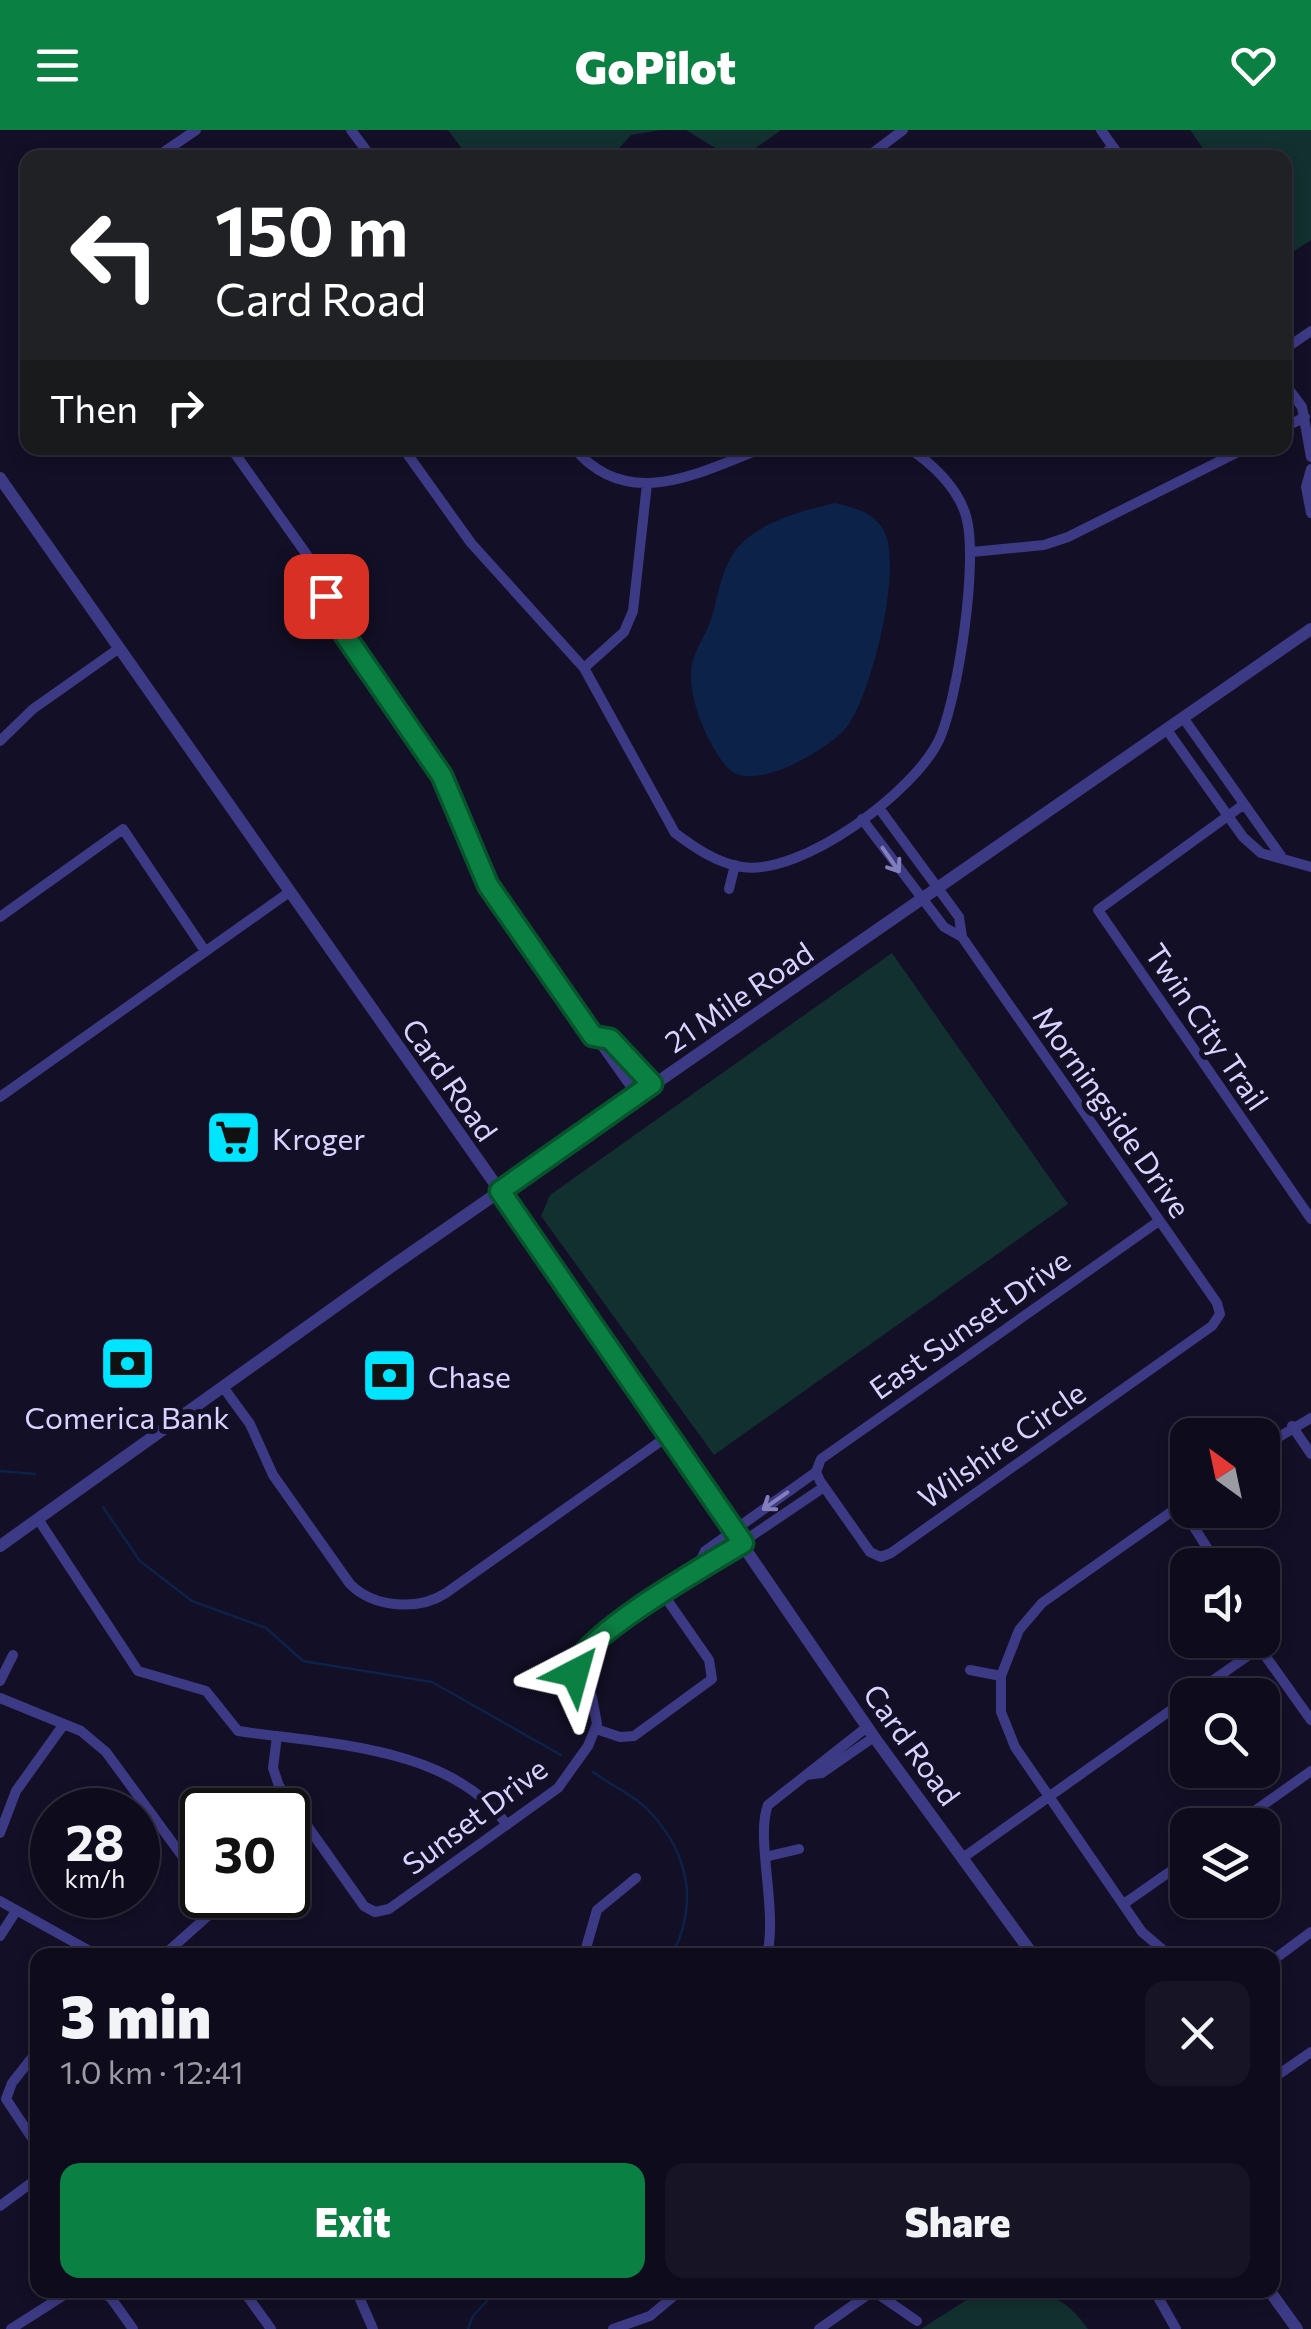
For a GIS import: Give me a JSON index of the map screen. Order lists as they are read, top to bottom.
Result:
{
  "streets": {
    "street": [
      "21 Mile Road",
      "Twin City Trail",
      "Card Road",
      "Morningside Drive",
      "East Sunset Drive",
      "Wilshire Circle",
      "Sunset Drive"
    ]
  },
  "crossings": [
    ["21 Mile Road", "Card Road"],
    ["21 Mile Road", "Morningside Drive"],
    ["Card Road", "East Sunset Drive"],
    ["Morningside Drive", "East Sunset Drive"],
    ["Morningside Drive", "Wilshire Circle"]
  ],
  "places": {
    "supermarket": ["Kroger"],
    "bank": ["Comerica Bank", "Chase"]
  },
  "north": "top left",
  "page": {
    "header": "GoPilot",
    "turn": ["150 m", "Card Road"],
    "then": "Then",
    "speed": "28 km/h",
    "limit": "30",
    "heading": ["3 min", "1.0 km · 12:41"],
    "buttons": ["Exit", "Share"]
  }
}
